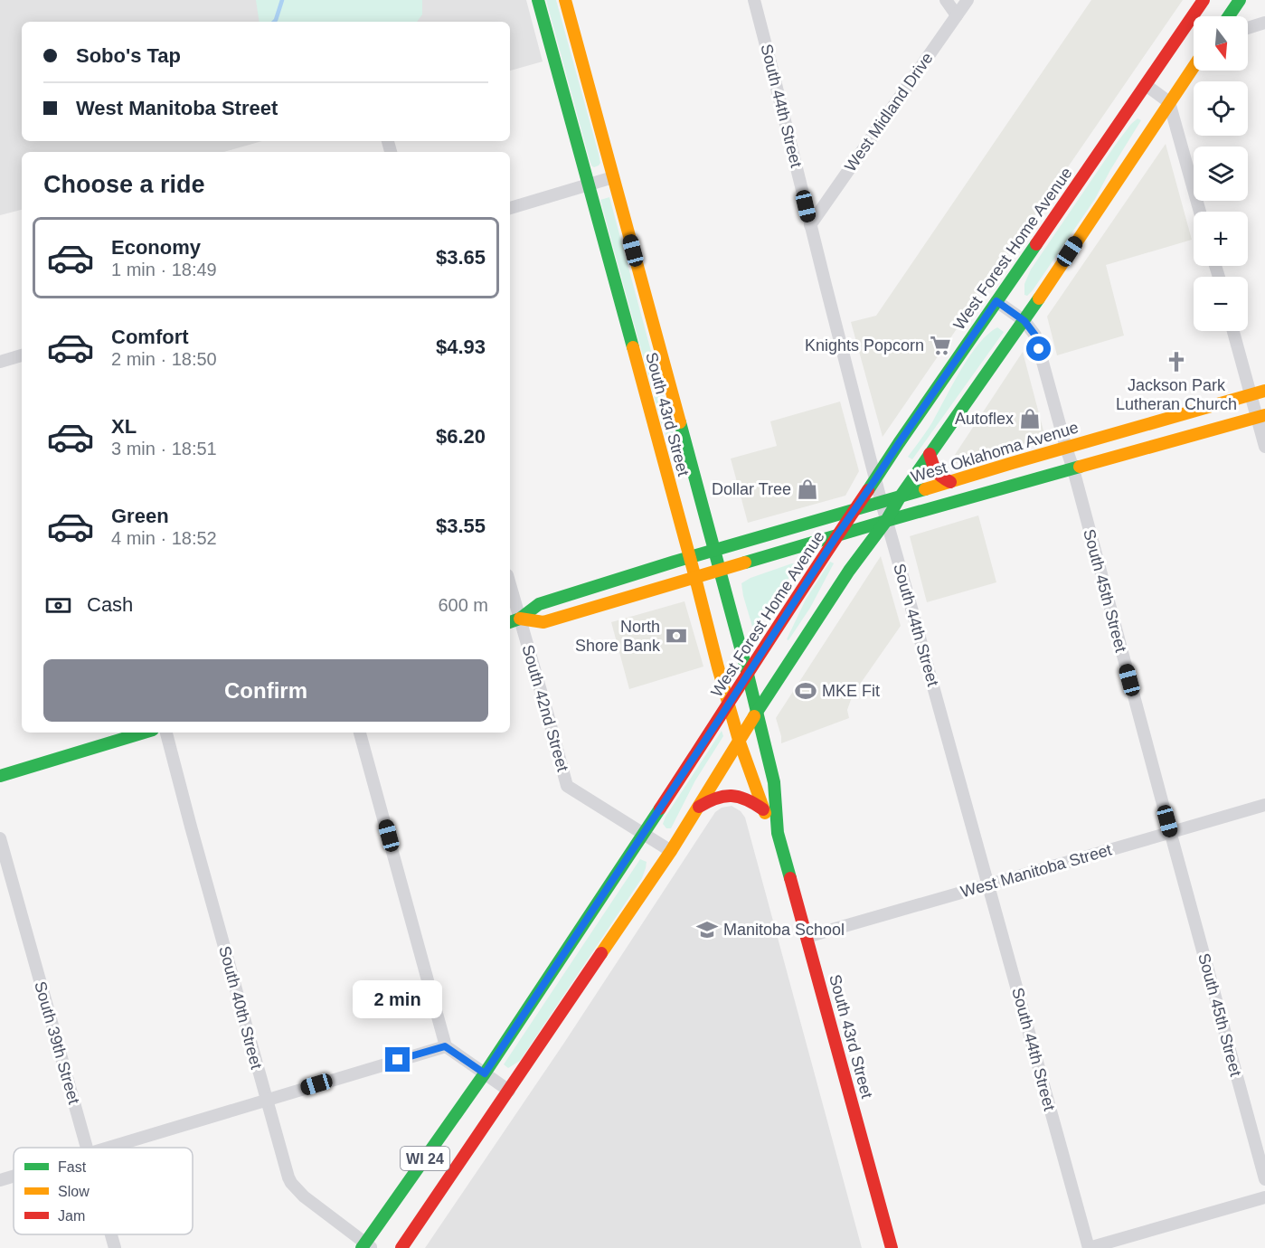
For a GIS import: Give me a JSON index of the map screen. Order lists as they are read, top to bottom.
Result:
{
  "streets": {
    "main road": [
      "West Forest Home Avenue",
      "South 43rd Street",
      "West Oklahoma Avenue",
      "WI 24"
    ],
    "street": [
      "South 44th Street",
      "West Midland Drive",
      "South 45th Street",
      "South 42nd Street",
      "West Manitoba Street",
      "South 40th Street",
      "South 39th Street"
    ]
  },
  "crossings": [
    ["South 44th Street", "West Midland Drive"],
    ["South 44th Street", "West Forest Home Avenue"],
    ["South 44th Street", "West Oklahoma Avenue"],
    ["South 44th Street", "West Manitoba Street"],
    ["South 44th Street", "WI 24"],
    ["West Forest Home Avenue", "South 43rd Street"],
    ["West Forest Home Avenue", "West Oklahoma Avenue"],
    ["West Forest Home Avenue", "South 45th Street"],
    ["West Forest Home Avenue", "South 42nd Street"],
    ["West Forest Home Avenue", "South 40th Street"],
    ["South 43rd Street", "West Oklahoma Avenue"],
    ["South 43rd Street", "West Manitoba Street"],
    ["South 43rd Street", "WI 24"],
    ["West Oklahoma Avenue", "South 45th Street"],
    ["West Oklahoma Avenue", "South 42nd Street"],
    ["West Oklahoma Avenue", "WI 24"],
    ["South 45th Street", "West Manitoba Street"],
    ["South 45th Street", "WI 24"],
    ["South 42nd Street", "WI 24"]
  ],
  "places": {
    "supermarket": ["Knights Popcorn"],
    "church": ["Jackson Park Lutheran Church"],
    "shop": ["Autoflex", "Dollar Tree"],
    "bank": ["North Shore Bank"],
    "sports": ["MKE Fit"],
    "school or university": ["Manitoba School"]
  },
  "legend": ["Fast", "Slow", "Jam"],
  "north": "bottom",
  "page": {
    "map_buttons": ["+", "−"],
    "banner": ["Sobo's Tap", "West Manitoba Street"],
    "heading": "Choose a ride",
    "list": [
      {
        "name": "Economy",
        "note": "1 min · 18:49",
        "value": "$3.65"
      },
      {
        "name": "Comfort",
        "note": "2 min · 18:50",
        "value": "$4.93"
      },
      {
        "name": "XL",
        "note": "3 min · 18:51",
        "value": "$6.20"
      },
      {
        "name": "Green",
        "note": "4 min · 18:52",
        "value": "$3.55"
      }
    ],
    "pay": ["Cash", "600 m"],
    "buttons": "Confirm",
    "bubble": "2 min"
  }
}
